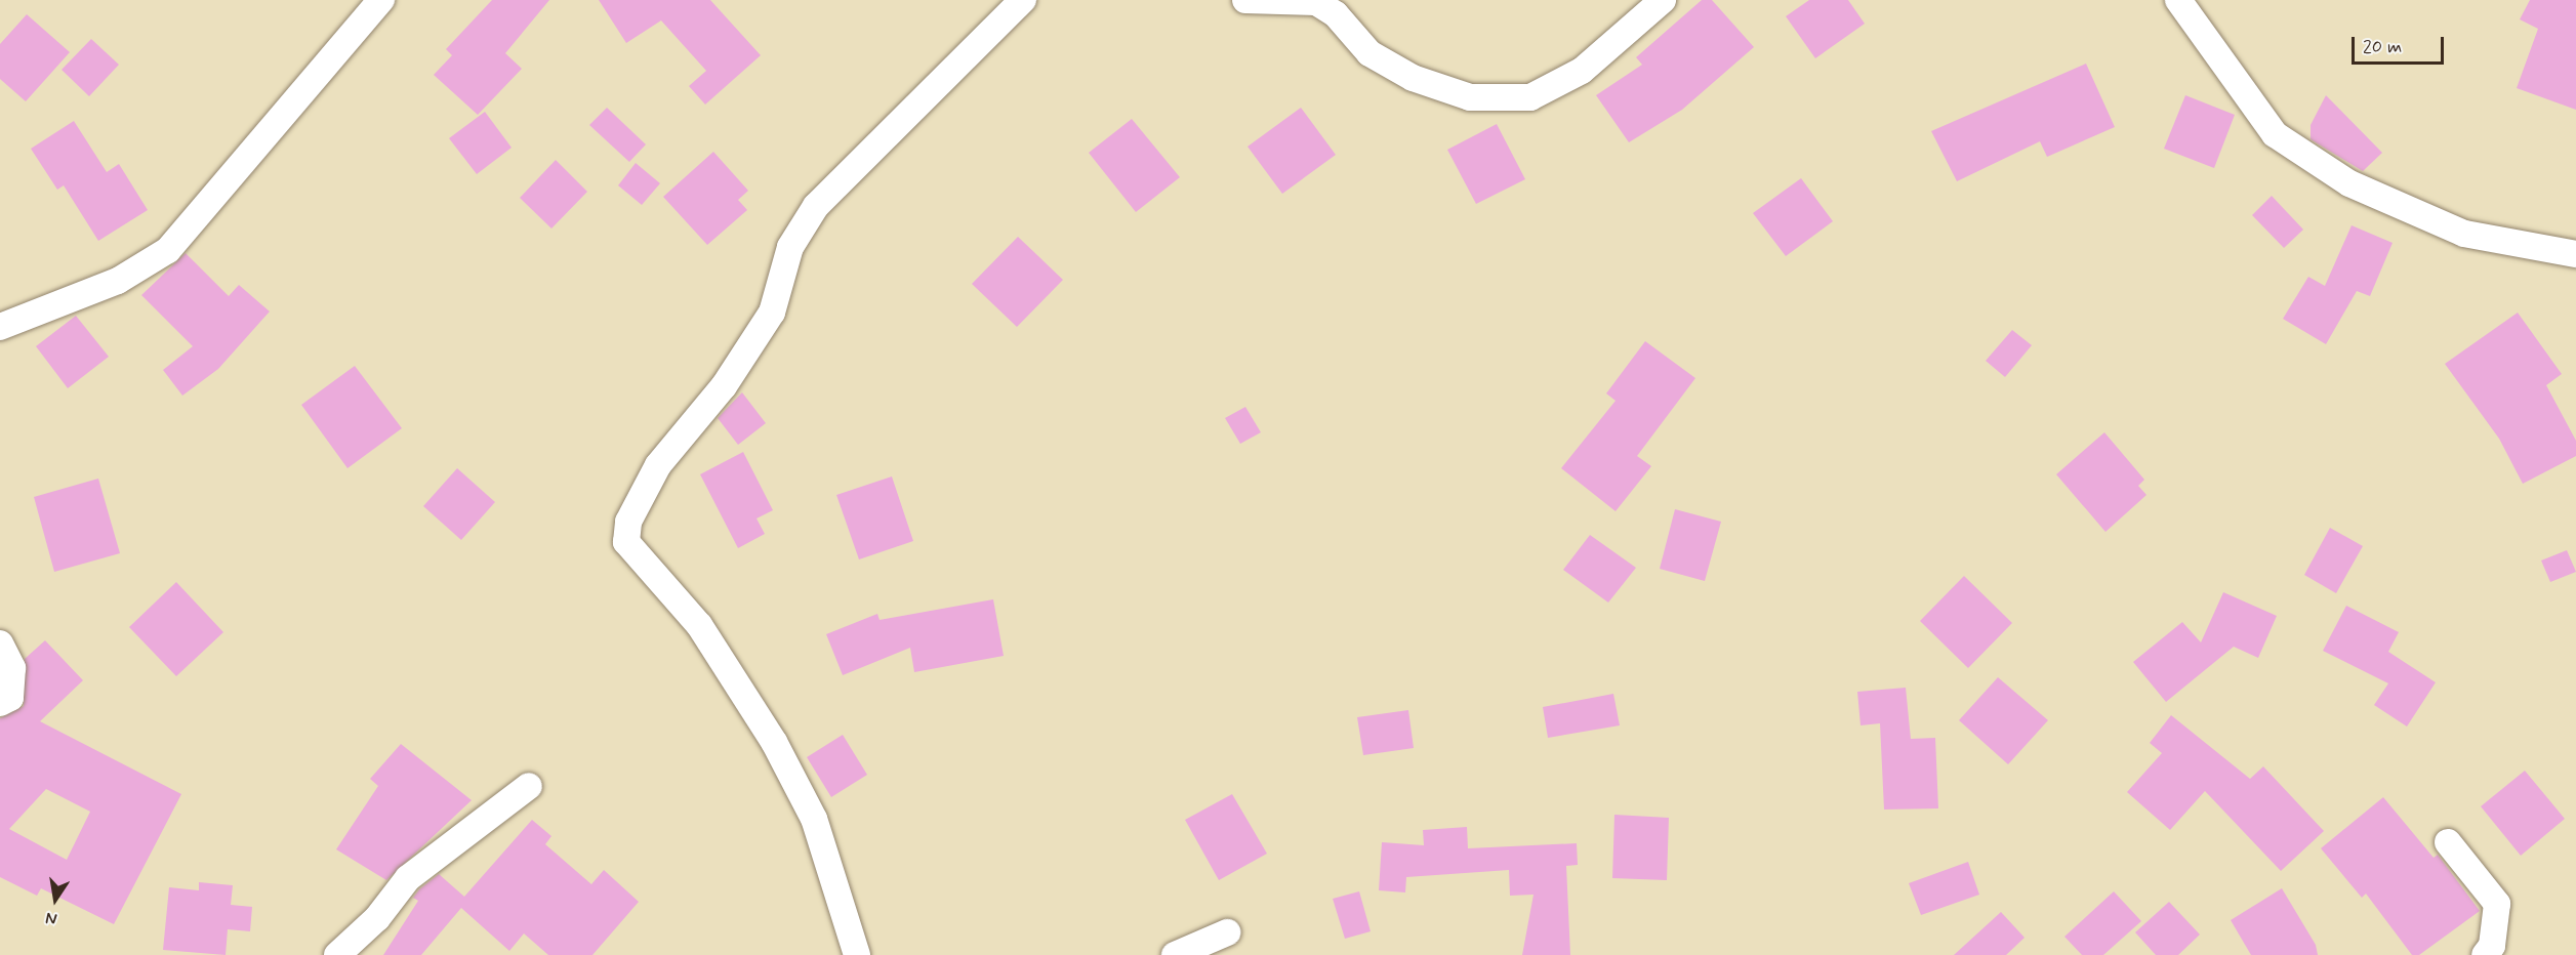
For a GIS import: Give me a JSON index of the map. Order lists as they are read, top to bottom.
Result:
{
  "scale_bar": "20 m",
  "north": "bottom"
}
